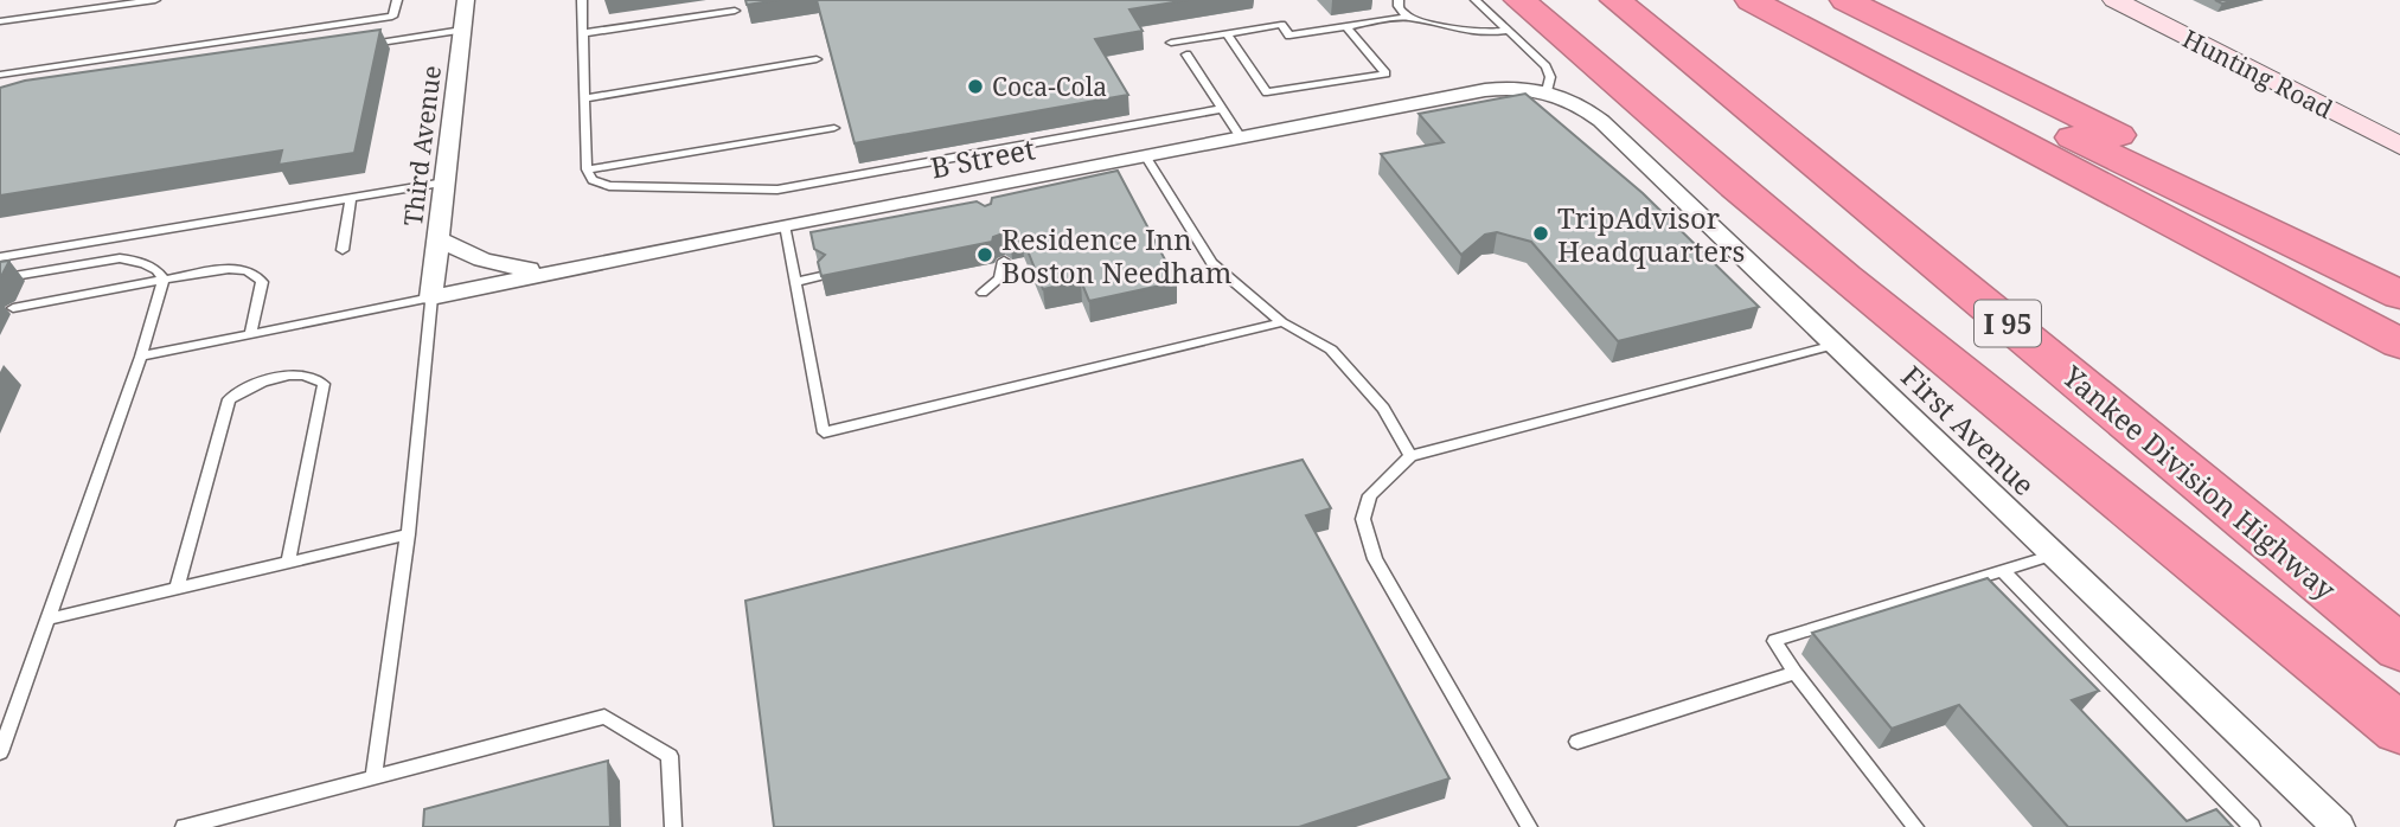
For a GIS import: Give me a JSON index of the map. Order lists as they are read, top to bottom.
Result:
{
  "streets": {
    "highway": ["I 95", "Yankee Division Highway"],
    "main road": ["Hunting Road"],
    "street": ["Third Avenue", "B Street", "First Avenue"]
  },
  "crossings": [
    ["Third Avenue", "B Street"],
    ["B Street", "First Avenue"]
  ],
  "places": ["Coca-Cola", "TripAdvisor Headquarters", "Residence Inn Boston Needham"]
}
